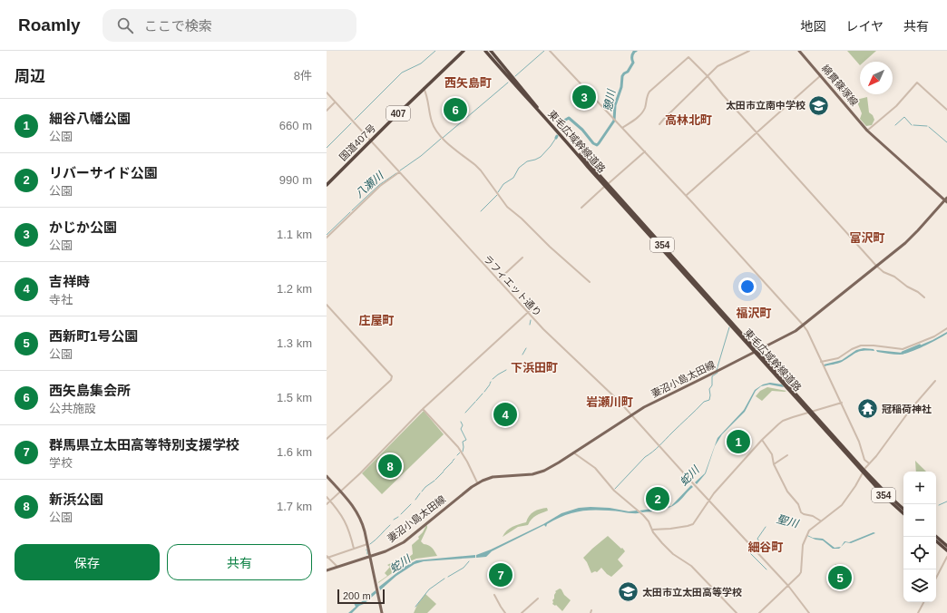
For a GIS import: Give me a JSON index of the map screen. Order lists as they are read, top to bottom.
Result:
{
  "streets": {
    "highway": [
      "407",
      "東毛広域幹線道路",
      "国道407号",
      "354"
    ],
    "main road": ["綿貫篠塚線", "妻沼小島太田線"],
    "street": ["ラフィエット通り"]
  },
  "crossings": [
    ["綿貫篠塚線", "妻沼小島太田線"],
    ["東毛広域幹線道路", "354"],
    ["東毛広域幹線道路", "妻沼小島太田線"],
    ["国道407号", "ラフィエット通り"],
    ["ラフィエット通り", "妻沼小島太田線"]
  ],
  "districts": [
    "西矢島町",
    "高林北町",
    "富沢町",
    "福沢町",
    "庄屋町",
    "下浜田町",
    "岩瀬川町",
    "細谷町"
  ],
  "water": [
    "憩川",
    "八瀬川",
    "蛇川",
    "聖川"
  ],
  "places": {
    "school or university": ["太田市立南中学校", "太田市立太田高等学校"],
    "temple": ["冠稲荷神社"]
  },
  "scale_bar": "200 m",
  "north": "bottom left",
  "page": {
    "header": "Roamly",
    "search": "ここで検索",
    "nav": ["地図", "レイヤ", "共有"],
    "heading": ["周辺", "8件"],
    "pins": [
      "3",
      "6",
      "4",
      "1",
      "8",
      "2",
      "7",
      "5"
    ],
    "list": [
      {
        "mark": "1",
        "name": "細谷八幡公園",
        "note": "公園",
        "value": "660 m"
      },
      {
        "mark": "2",
        "name": "リバーサイド公園",
        "note": "公園",
        "value": "990 m"
      },
      {
        "mark": "3",
        "name": "かじか公園",
        "note": "公園",
        "value": "1.1 km"
      },
      {
        "mark": "4",
        "name": "吉祥時",
        "note": "寺社",
        "value": "1.2 km"
      },
      {
        "mark": "5",
        "name": "西新町1号公園",
        "note": "公園",
        "value": "1.3 km"
      },
      {
        "mark": "6",
        "name": "西矢島集会所",
        "note": "公共施設",
        "value": "1.5 km"
      },
      {
        "mark": "7",
        "name": "群馬県立太田高等特別支援学校",
        "note": "学校",
        "value": "1.6 km"
      },
      {
        "mark": "8",
        "name": "新浜公園",
        "note": "公園",
        "value": "1.7 km"
      }
    ],
    "map_buttons": ["+", "−"],
    "buttons": ["保存", "共有"],
    "scale": "200 m"
  }
}
